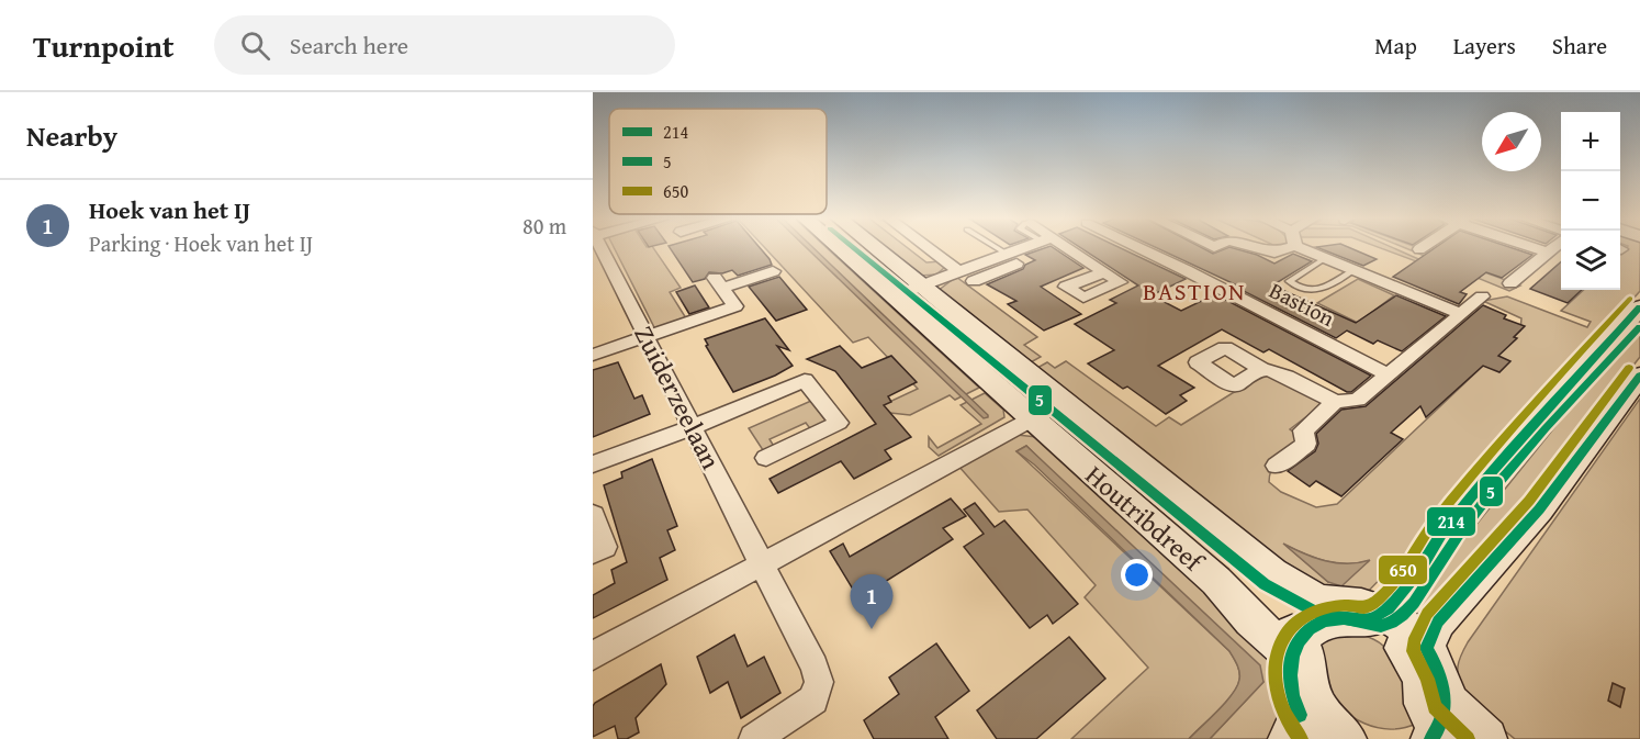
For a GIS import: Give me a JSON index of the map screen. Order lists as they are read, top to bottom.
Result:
{
  "streets": {
    "main road": ["Houtribdreef"],
    "street": ["Bastion", "Zuiderzeelaan"]
  },
  "districts": ["BASTION"],
  "lines": ["transit line 5", "transit line 650", "transit line 214"],
  "legend": ["214", "5", "650"],
  "north": "bottom left",
  "page": {
    "header": "Turnpoint",
    "search": "Search here",
    "nav": ["Map", "Layers", "Share"],
    "heading": "Nearby",
    "map_buttons": ["+", "−"],
    "list": [
      {
        "mark": "1",
        "name": "Hoek van het IJ",
        "note": "Parking · Hoek van het IJ",
        "value": "80 m"
      }
    ],
    "pins": "1"
  }
}
